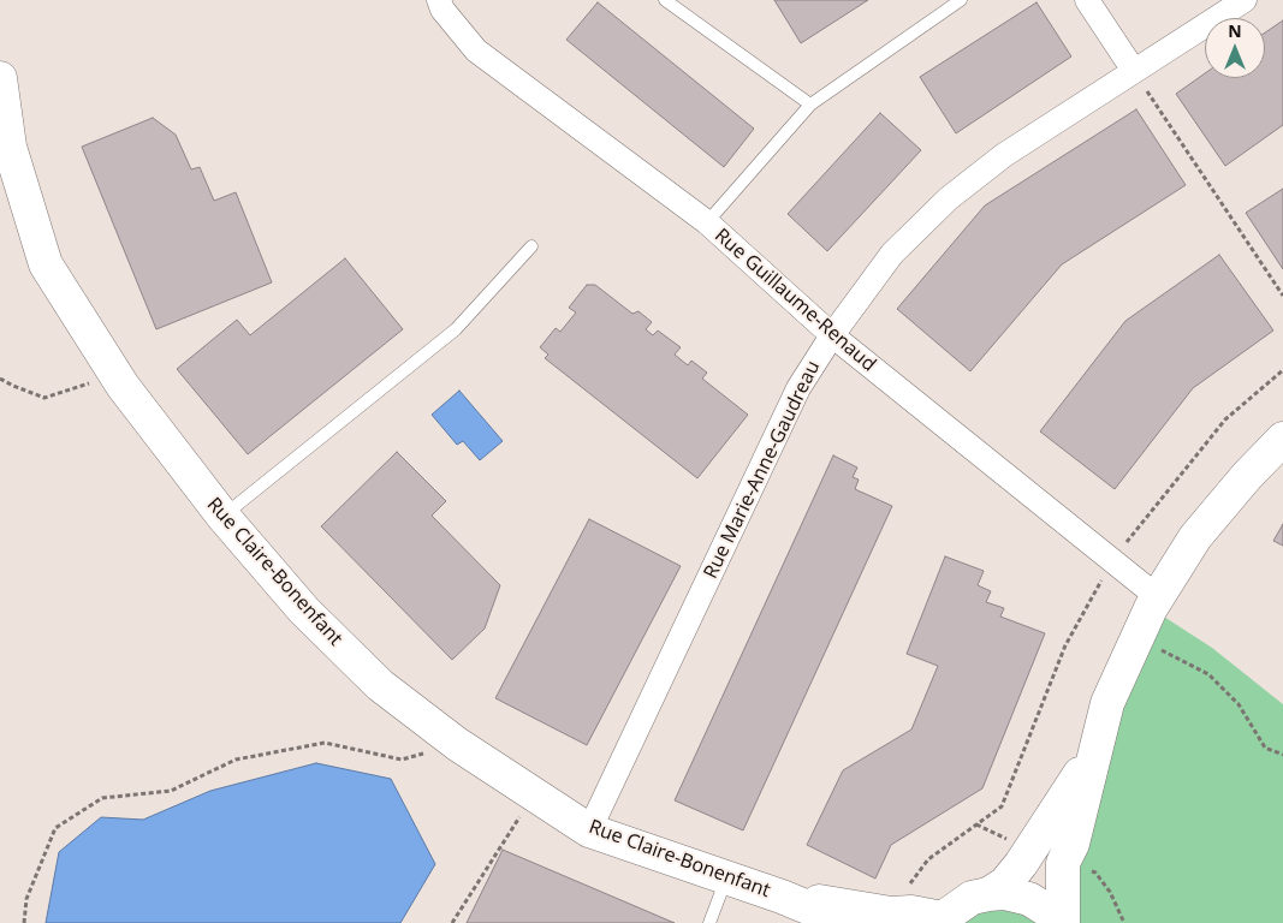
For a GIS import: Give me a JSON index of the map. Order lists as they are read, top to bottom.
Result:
{
  "streets": {
    "street": ["Rue Guillaume-Renaud", "Rue Marie-Anne-Gaudreau", "Rue Claire-Bonenfant"]
  },
  "crossings": [
    ["Rue Guillaume-Renaud", "Rue Marie-Anne-Gaudreau"],
    ["Rue Marie-Anne-Gaudreau", "Rue Claire-Bonenfant"]
  ],
  "north": "top"
}
